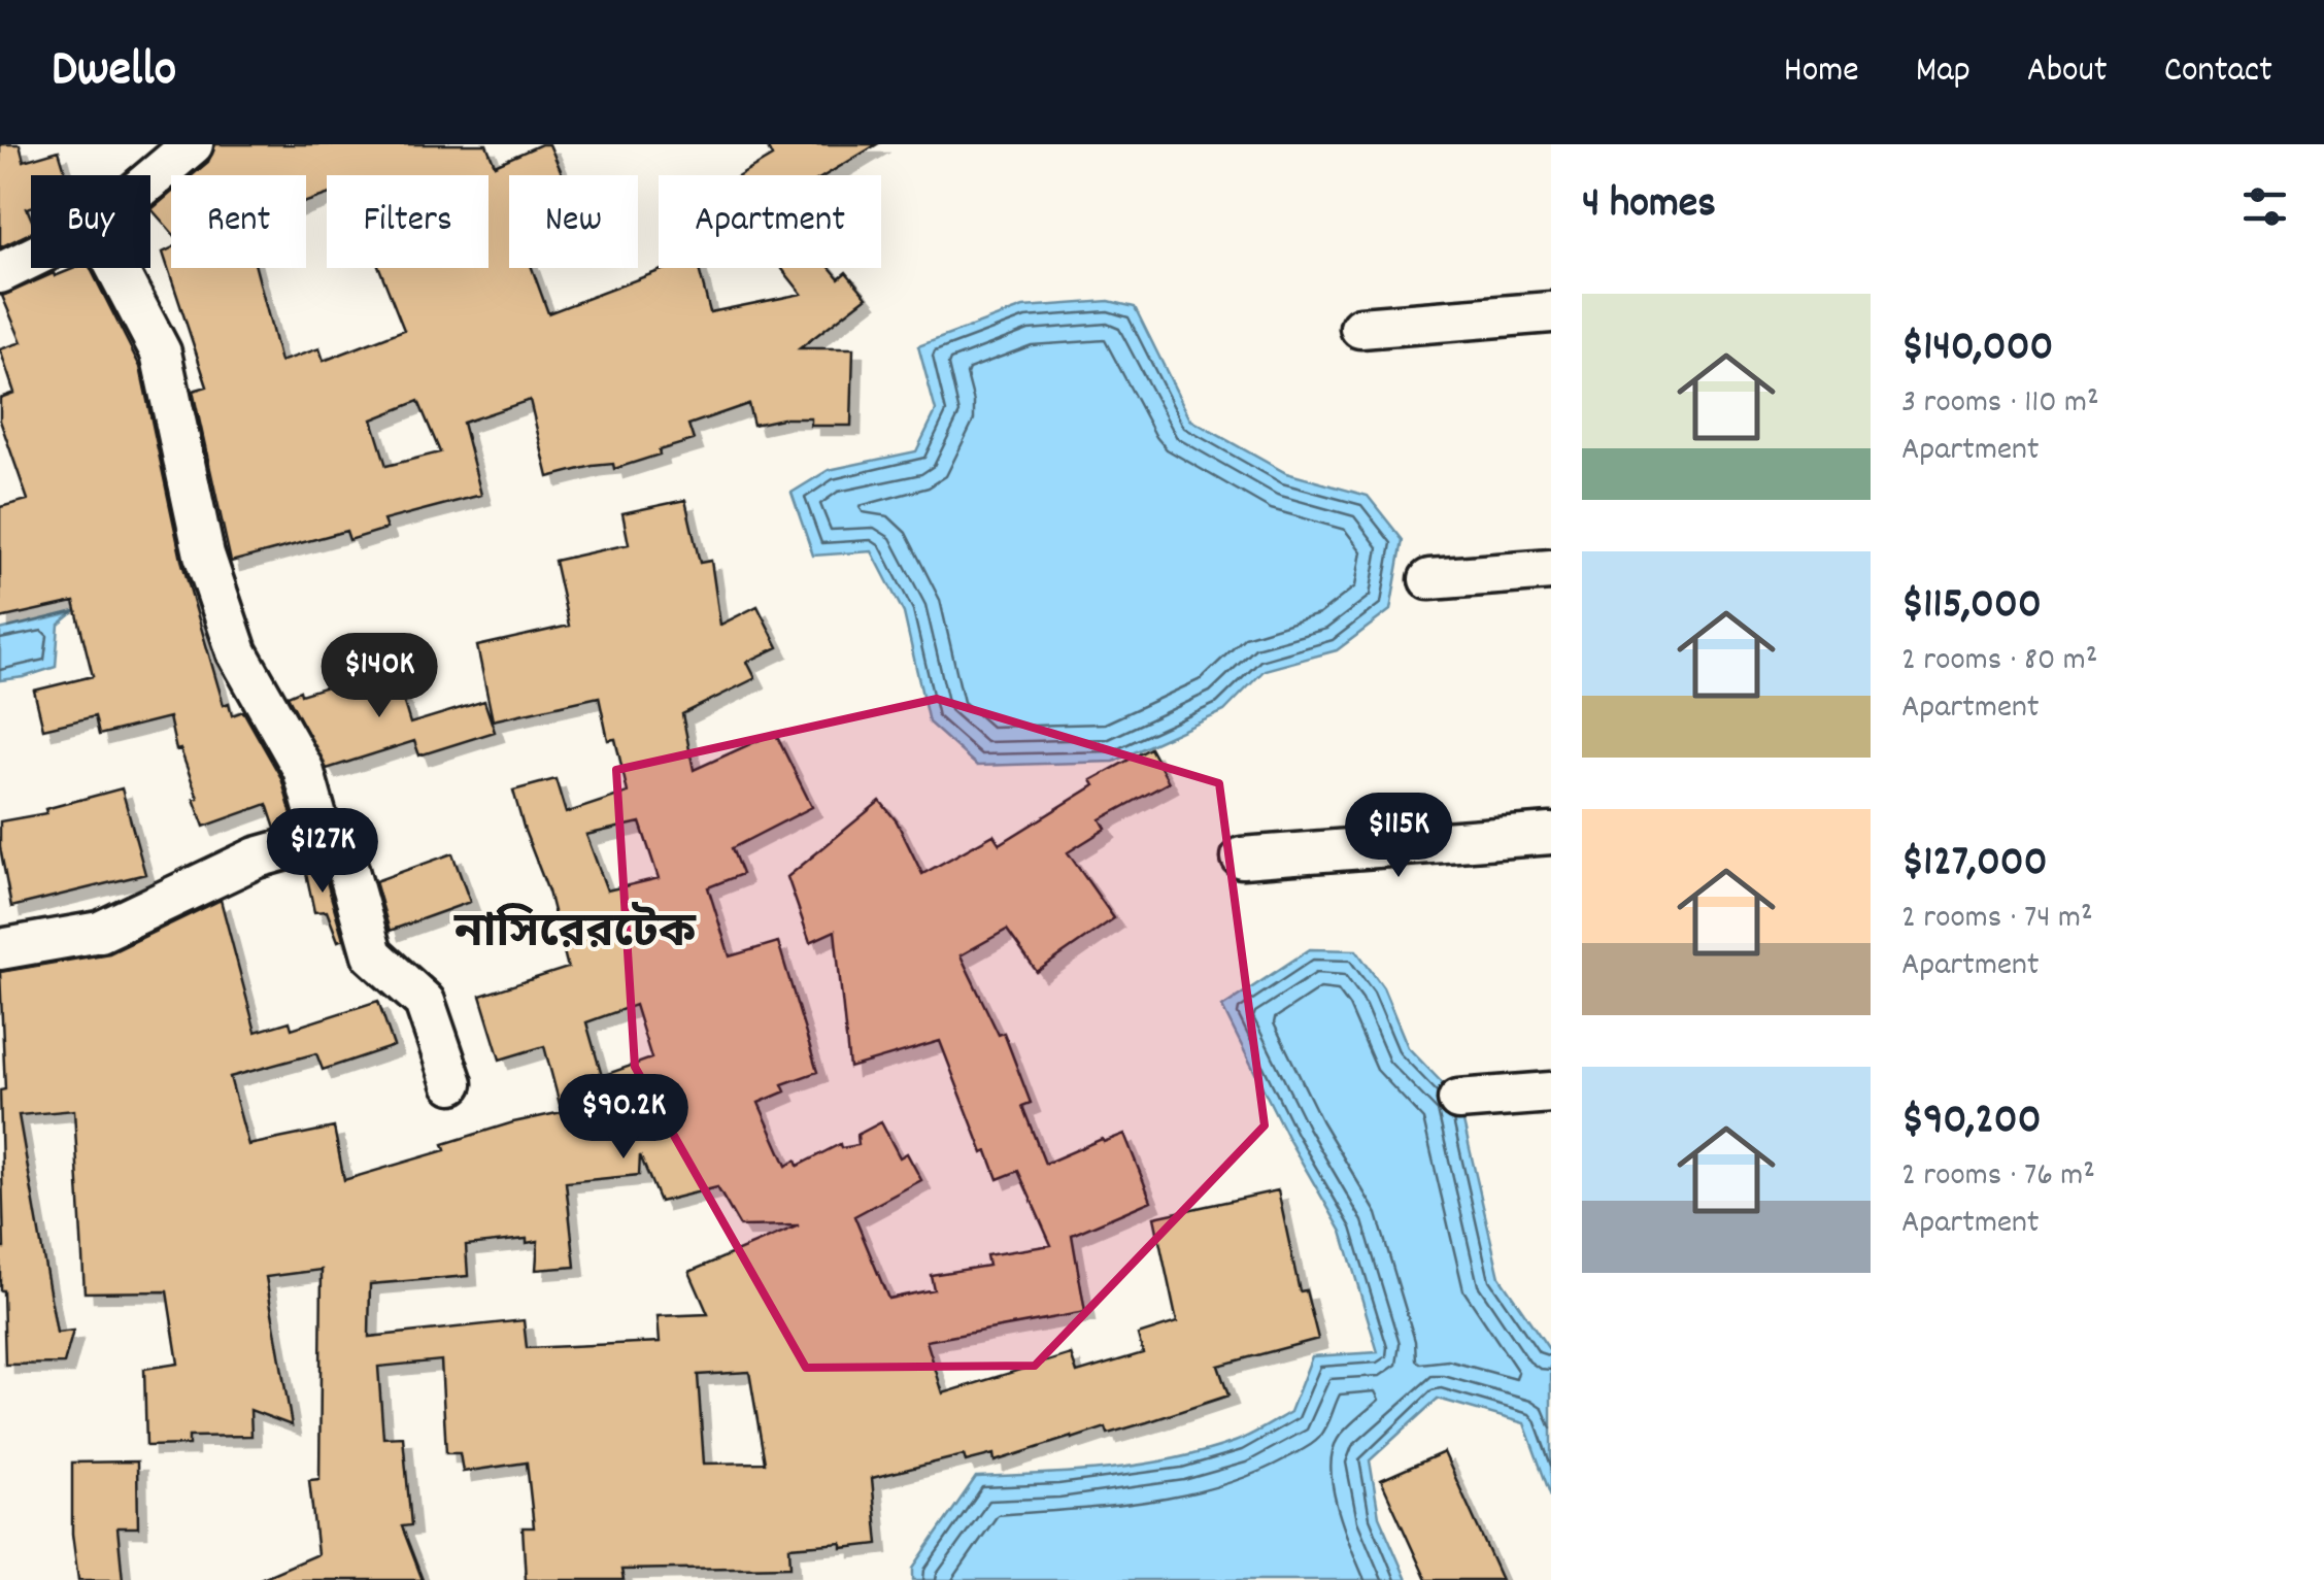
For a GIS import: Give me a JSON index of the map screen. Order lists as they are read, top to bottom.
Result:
{
  "districts": ["নাসিরেরটেক"],
  "page": {
    "header": "Dwello",
    "nav": [
      "Home",
      "Map",
      "About",
      "Contact"
    ],
    "heading": "4 homes",
    "chip": [
      "Buy",
      "Rent",
      "Filters",
      "New",
      "Apartment"
    ],
    "list": [
      {
        "name": "$140,000",
        "note": "3 rooms · 110 m² · Apartment"
      },
      {
        "name": "$115,000",
        "note": "2 rooms · 80 m² · Apartment"
      },
      {
        "name": "$127,000",
        "note": "2 rooms · 74 m² · Apartment"
      },
      {
        "name": "$90,200",
        "note": "2 rooms · 76 m² · Apartment"
      }
    ],
    "price": [
      "$140K",
      "$115K",
      "$127K",
      "$90.2K"
    ]
  }
}
